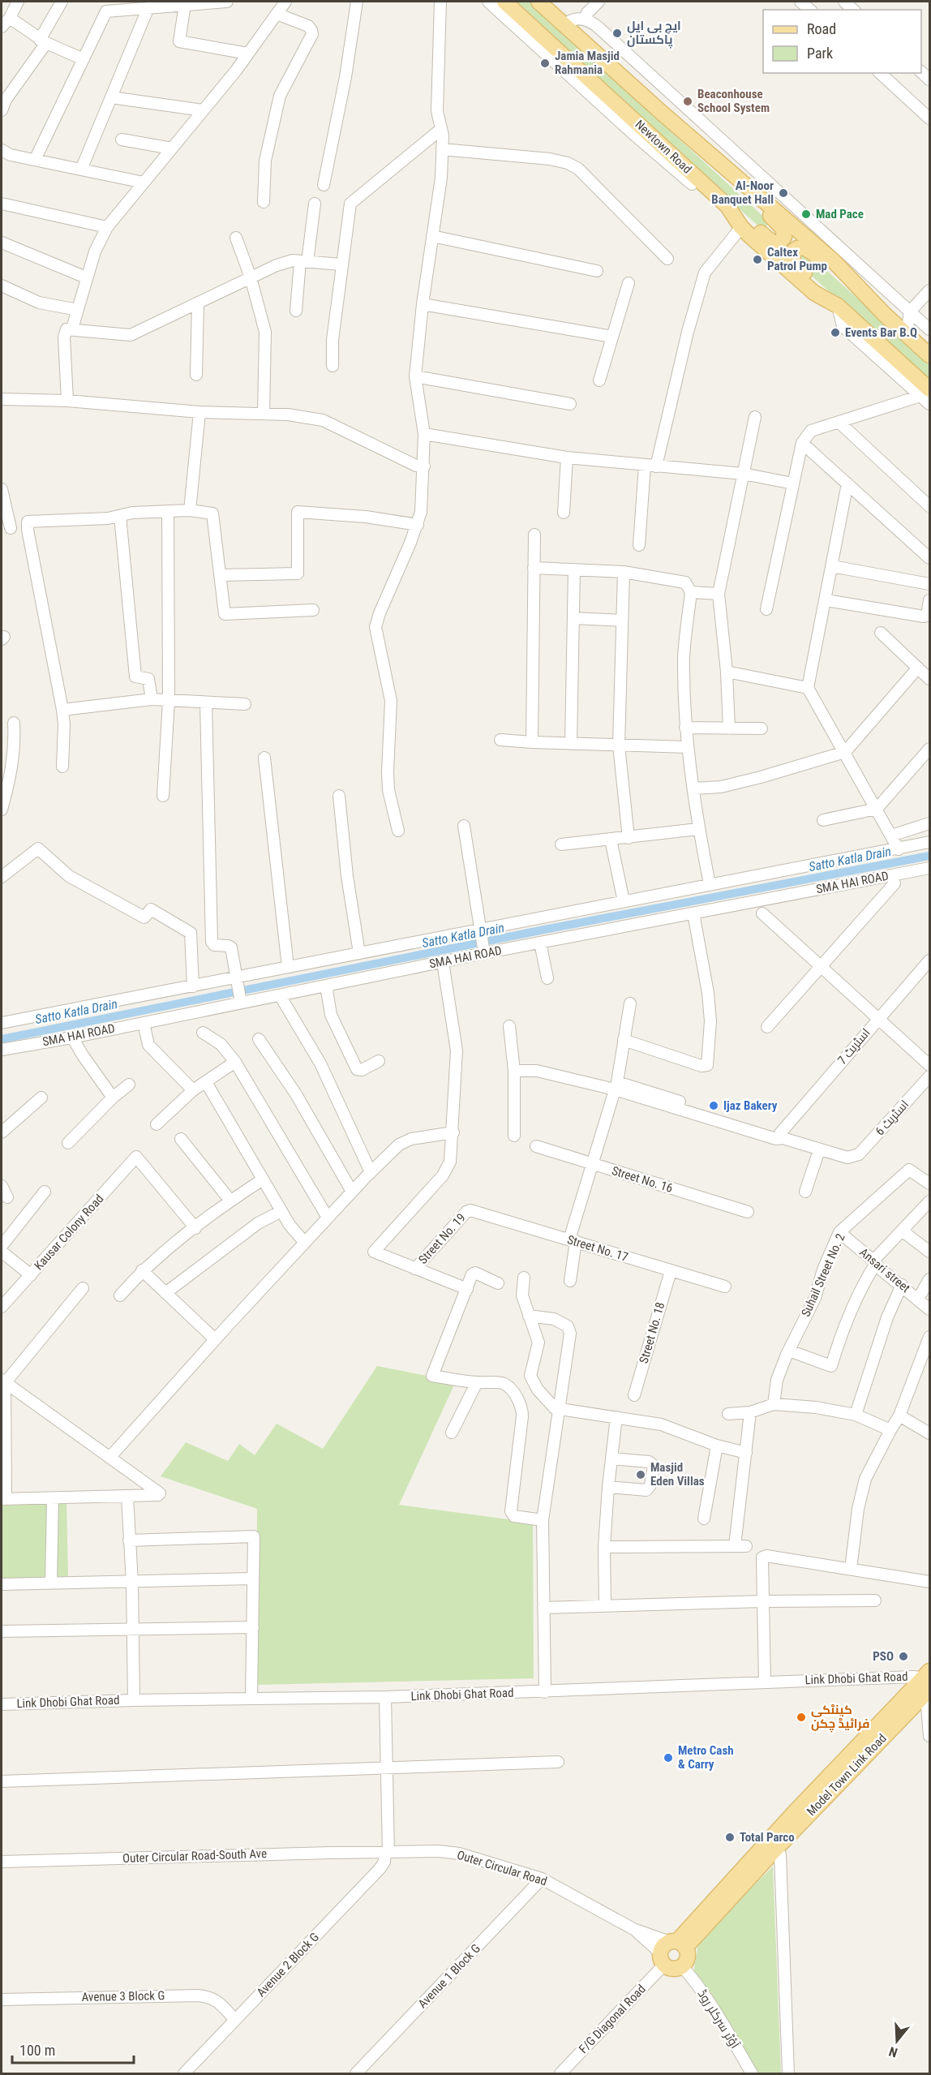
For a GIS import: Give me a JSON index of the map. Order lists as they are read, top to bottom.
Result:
{
  "streets": {
    "main road": ["Newtown Road", "Model Town Link Road"],
    "street": [
      "SMA HAI ROAD",
      "اسٹریٹ 7",
      "اسٹریٹ 6",
      "Street No. 16",
      "Kausar Colony Road",
      "Street No. 19",
      "Street No. 17",
      "Ansari street",
      "Suhail Street No. 2",
      "Street No. 18",
      "Link Dhobi Ghat Road",
      "Outer Circular Road-South Ave",
      "Outer Circular Road",
      "Avenue 2 Block G",
      "Avenue 1 Block G",
      "Avenue 3 Block G",
      "F/G Diagonal Road",
      "آؤٹر سرکلر روڈ"
    ]
  },
  "crossings": [
    ["Street No. 19", "Street No. 17"],
    ["Street No. 17", "Street No. 18"],
    ["Ansari street", "Suhail Street No. 2"],
    ["Link Dhobi Ghat Road", "Model Town Link Road"],
    ["Model Town Link Road", "Outer Circular Road"],
    ["Model Town Link Road", "F/G Diagonal Road"],
    ["Outer Circular Road-South Ave", "Outer Circular Road"],
    ["Outer Circular Road-South Ave", "Avenue 2 Block G"],
    ["Outer Circular Road", "Avenue 2 Block G"],
    ["Outer Circular Road", "Avenue 1 Block G"],
    ["Outer Circular Road", "F/G Diagonal Road"],
    ["Avenue 2 Block G", "Avenue 3 Block G"]
  ],
  "water": ["Satto Katla Drain"],
  "places": [
    "ایچ بی ایل پاکستان",
    "Jamia Masjid Rahmania",
    "Beaconhouse School System",
    "Al-Noor Banquet Hall",
    "Mad Pace",
    "Caltex Patrol Pump",
    "Events Bar B.Q",
    "Ijaz Bakery",
    "Masjid Eden Villas",
    "PSO",
    "کینٹکی فرائیڈ چکن",
    "Metro Cash & Carry",
    "Total Parco"
  ],
  "legend": ["Road", "Park"],
  "scale_bar": "100 m",
  "north": "bottom"
}
